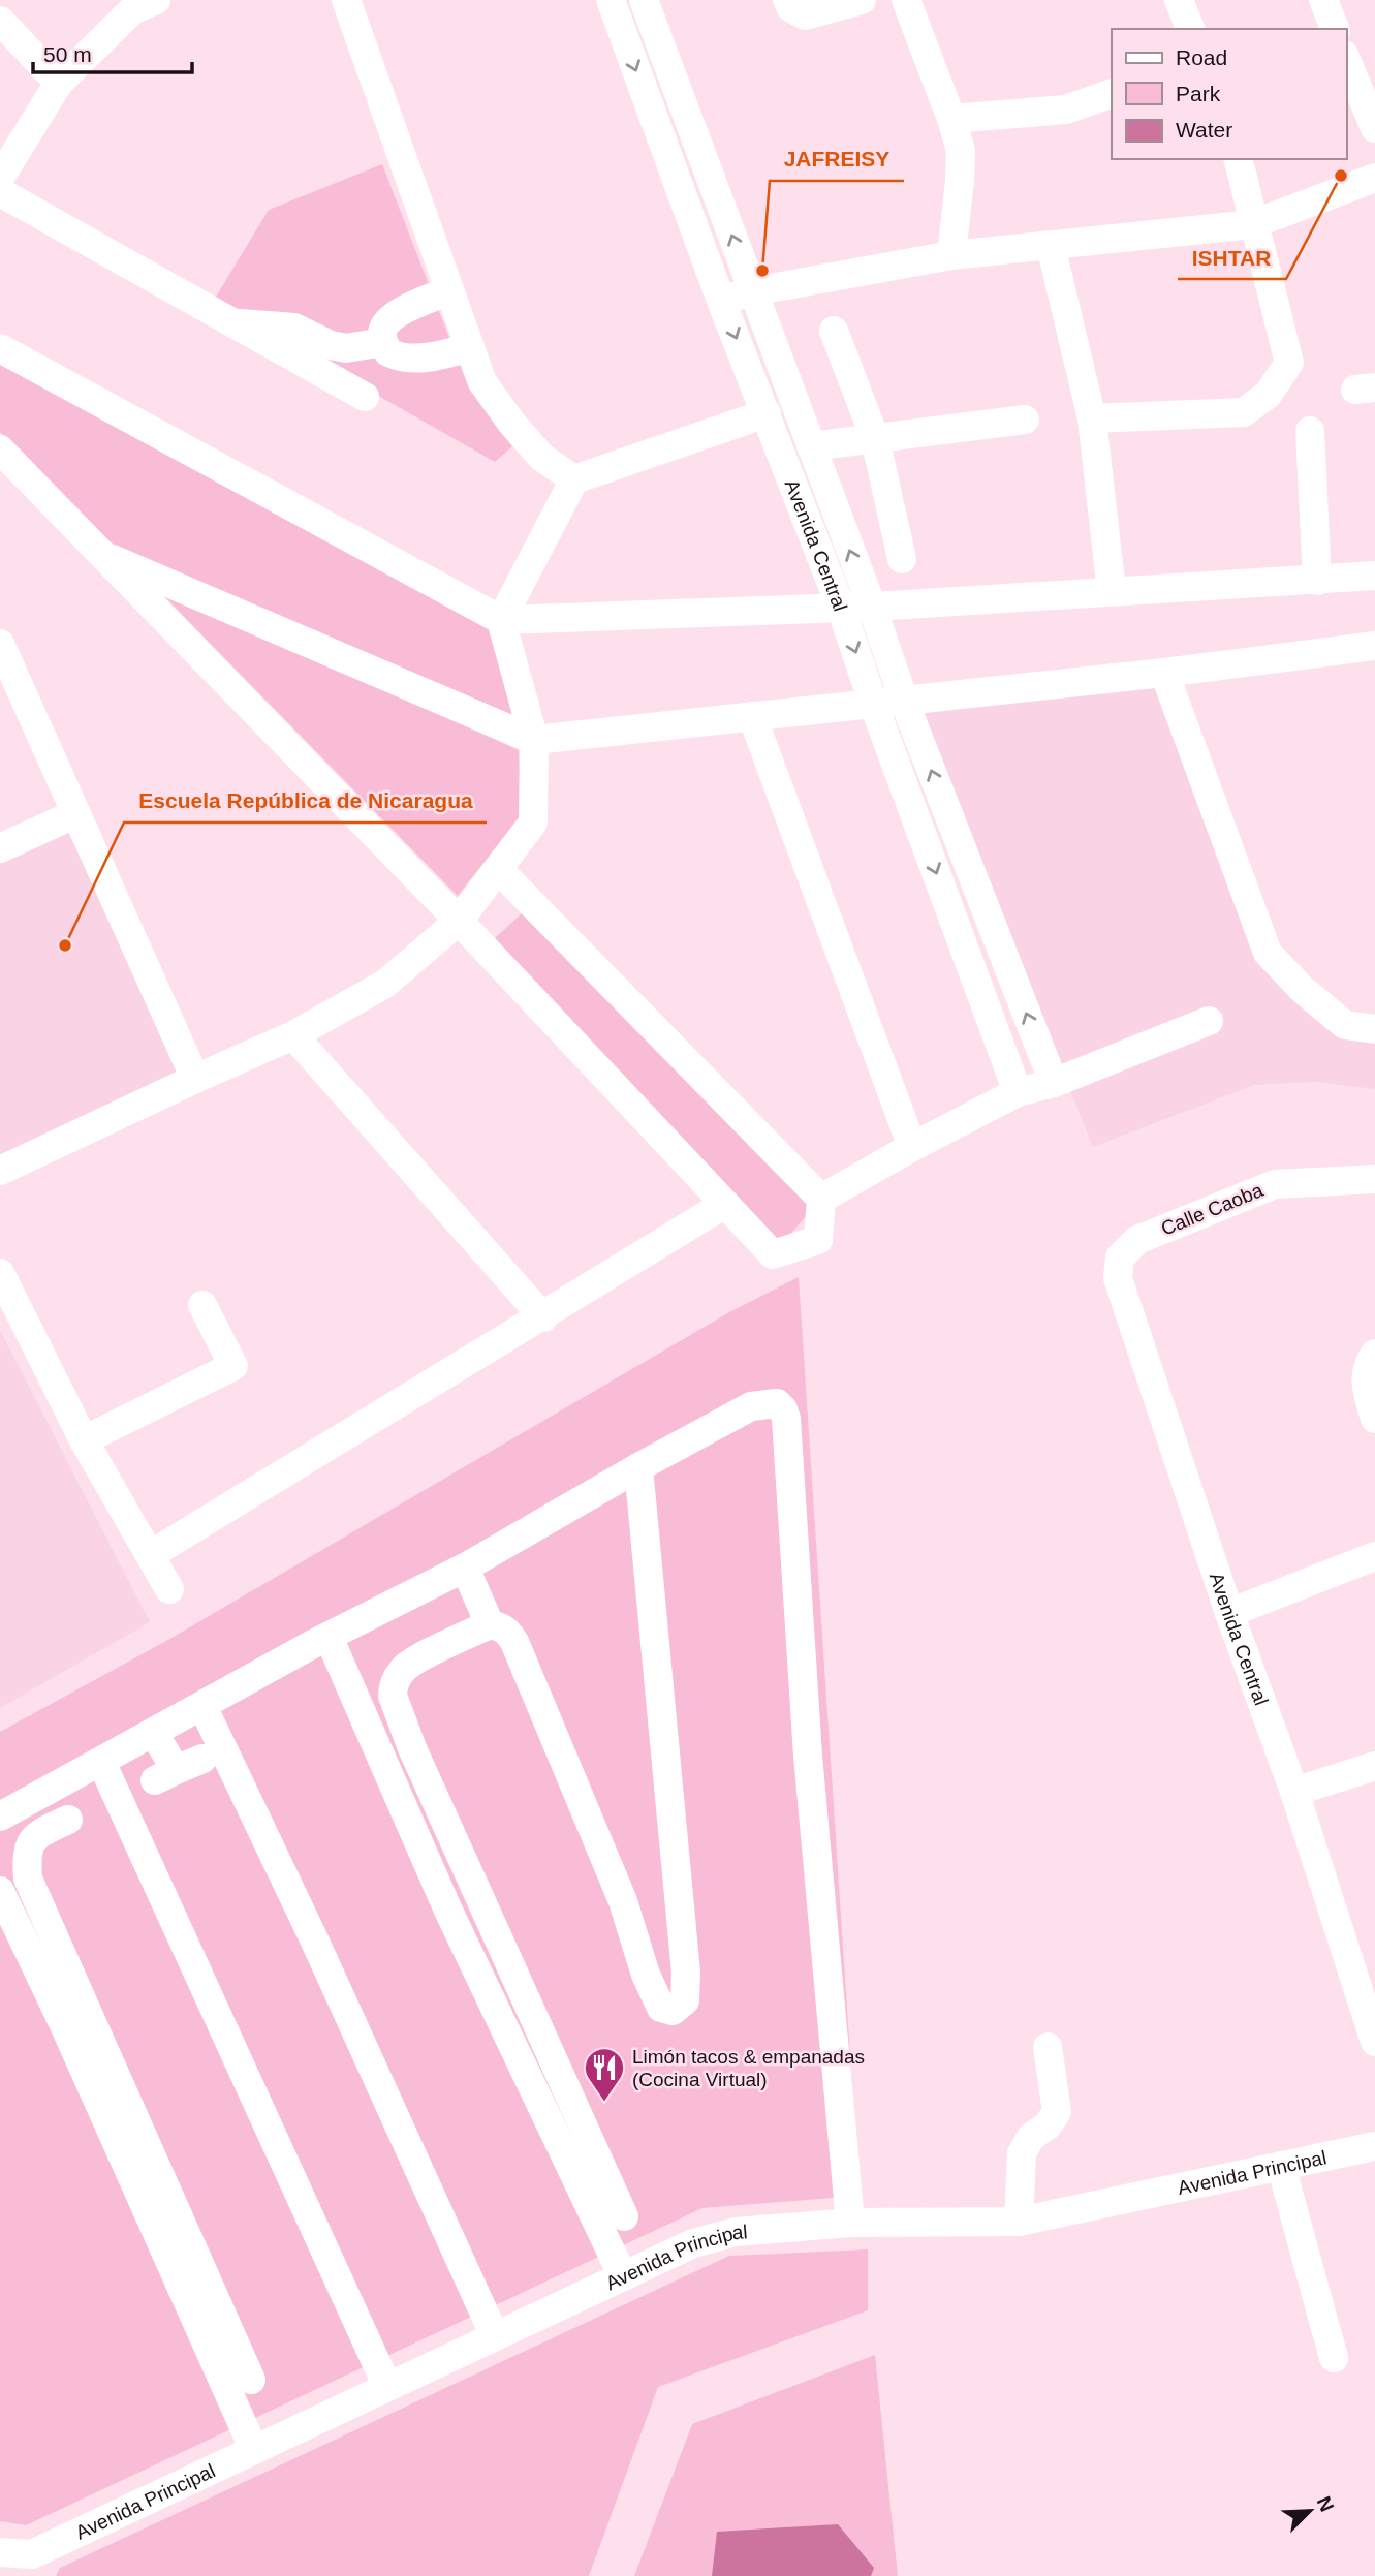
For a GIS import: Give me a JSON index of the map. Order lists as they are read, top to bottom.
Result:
{
  "streets": {
    "street": ["Avenida Central", "Calle Caoba", "Avenida Principal"]
  },
  "crossings": [
    ["Avenida Central", "Calle Caoba"]
  ],
  "places": {
    "other": ["ISHTAR", "JAFREISY", "Escuela República de Nicaragua"],
    "restaurant": ["Limón tacos & empanadas (Cocina Virtual)"]
  },
  "legend": ["Road", "Park", "Water"],
  "scale_bar": "50 m",
  "north": "top right"
}
